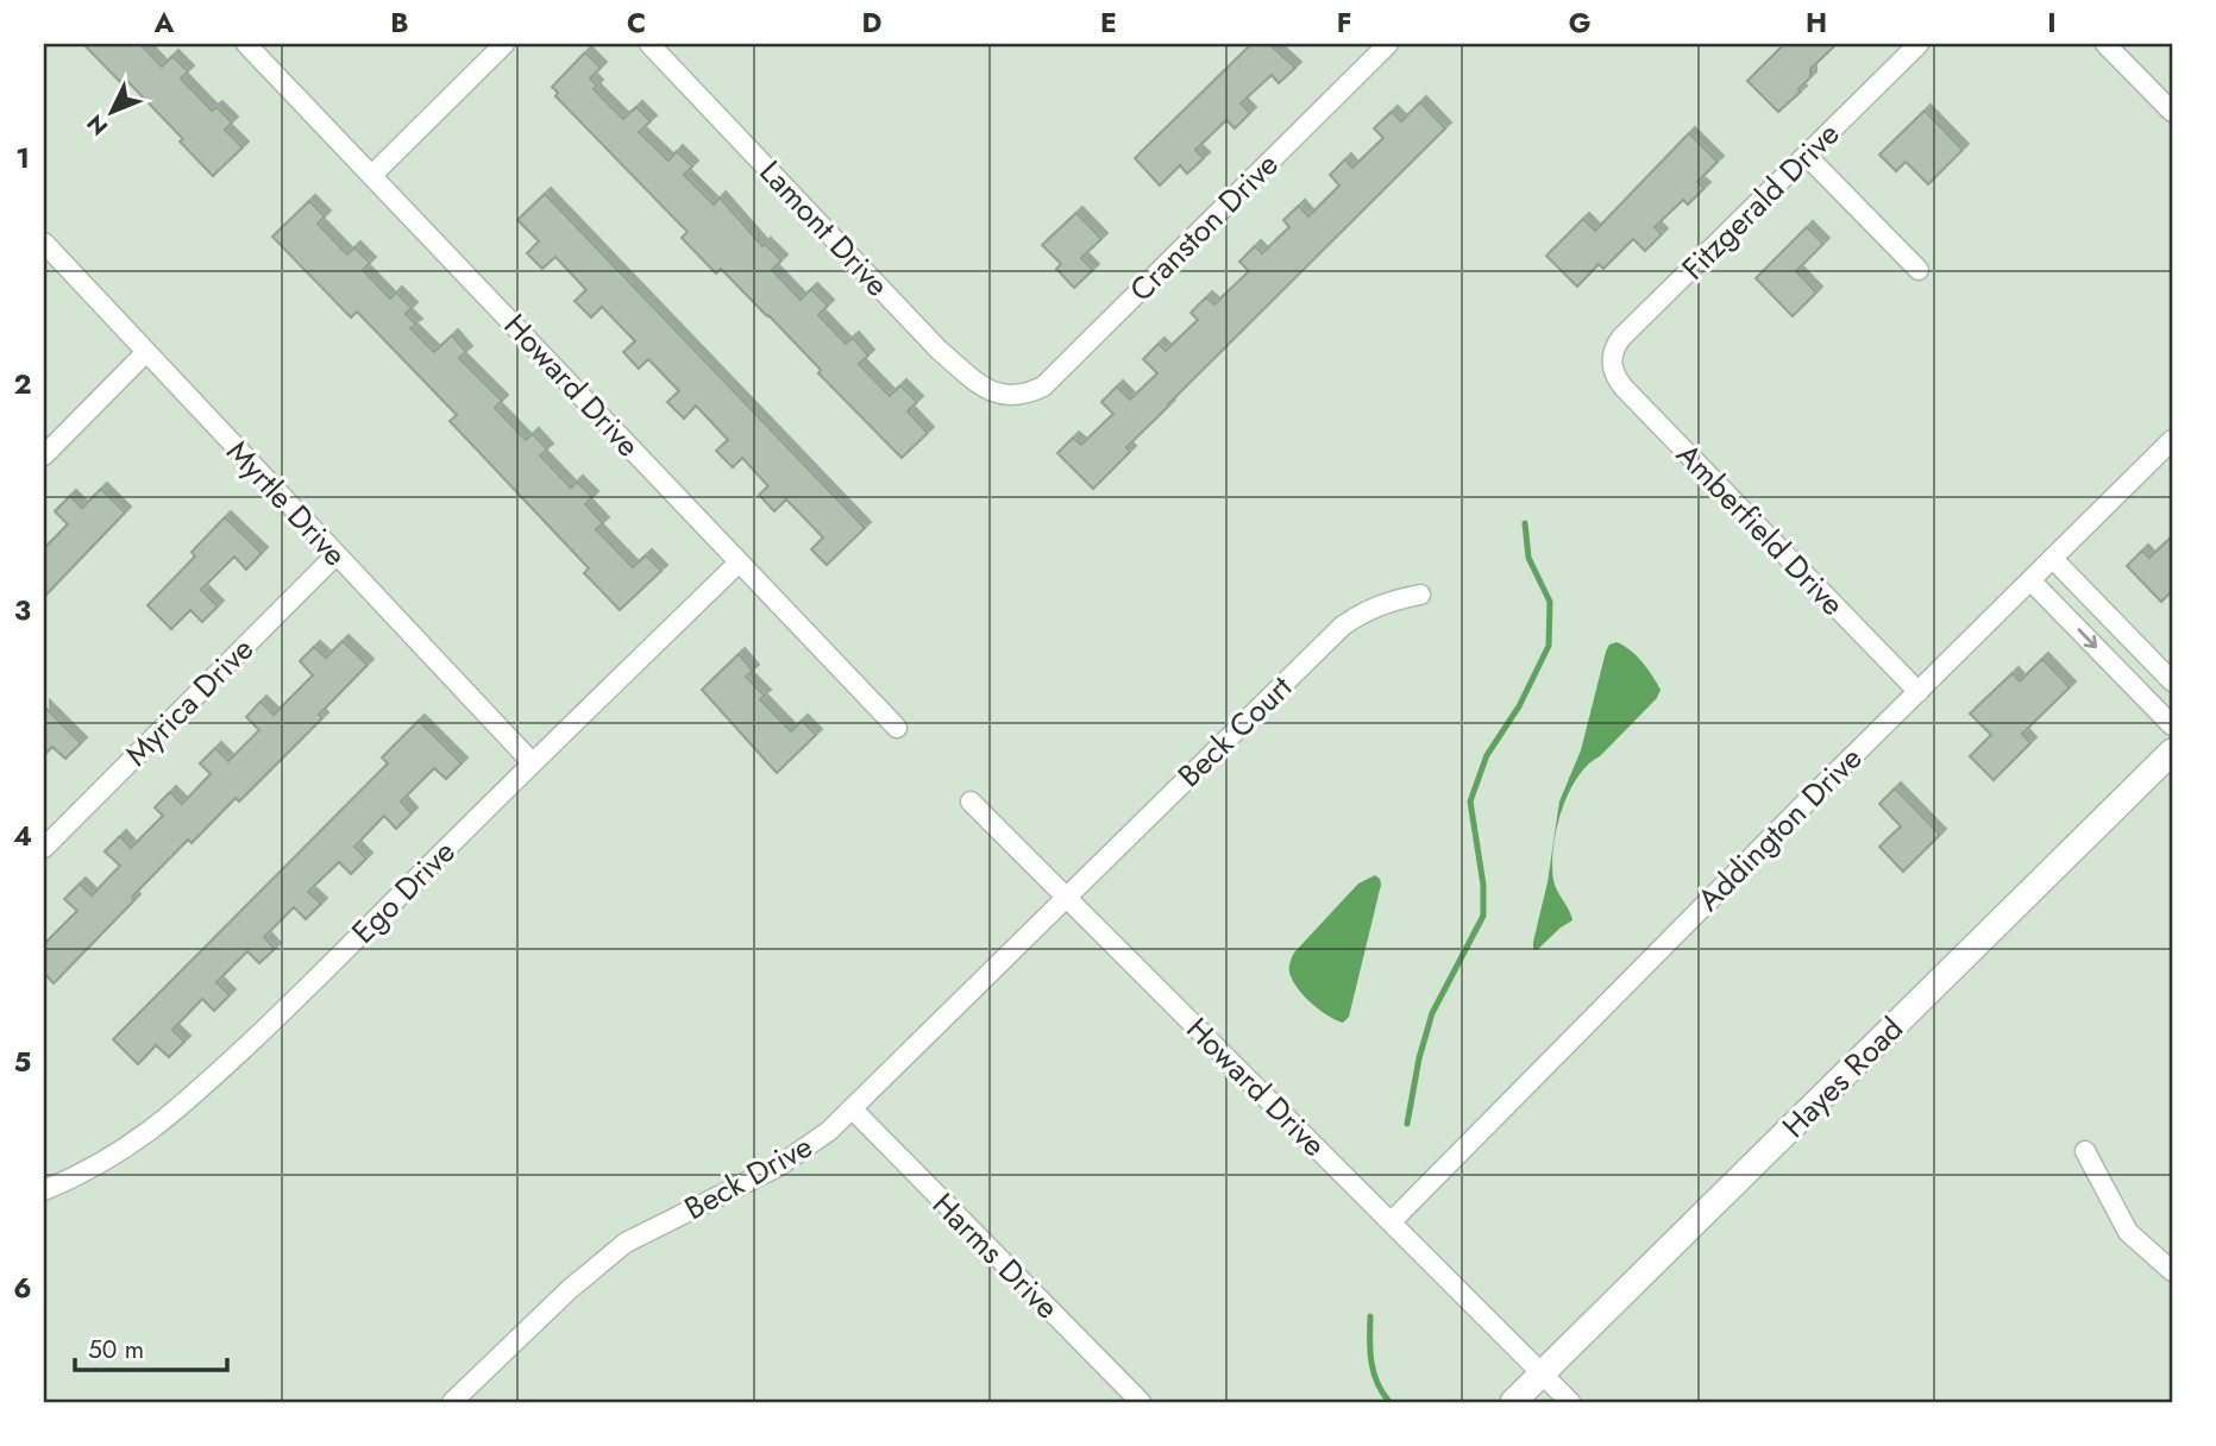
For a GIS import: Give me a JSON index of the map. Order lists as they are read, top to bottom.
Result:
{
  "streets": {
    "street": [
      "Fitzgerald Drive",
      "Cranston Drive",
      "Lamont Drive",
      "Howard Drive",
      "Myrtle Drive",
      "Amberfield Drive",
      "Myrica Drive",
      "Beck Court",
      "Addington Drive",
      "Ego Drive",
      "Hayes Road",
      "Beck Drive",
      "Harms Drive"
    ]
  },
  "crossings": [
    ["Fitzgerald Drive", "Amberfield Drive"],
    ["Cranston Drive", "Lamont Drive"],
    ["Howard Drive", "Beck Court"],
    ["Howard Drive", "Addington Drive"],
    ["Howard Drive", "Ego Drive"],
    ["Howard Drive", "Hayes Road"],
    ["Howard Drive", "Beck Drive"],
    ["Myrtle Drive", "Myrica Drive"],
    ["Myrtle Drive", "Ego Drive"],
    ["Amberfield Drive", "Addington Drive"],
    ["Beck Court", "Beck Drive"],
    ["Beck Drive", "Harms Drive"]
  ],
  "scale_bar": "50 m",
  "north": "bottom left",
  "grid": {
    "columns": [
      "A",
      "B",
      "C",
      "D",
      "E",
      "F",
      "G",
      "H",
      "I"
    ],
    "rows": [
      "1",
      "2",
      "3",
      "4",
      "5",
      "6"
    ]
  }
}
